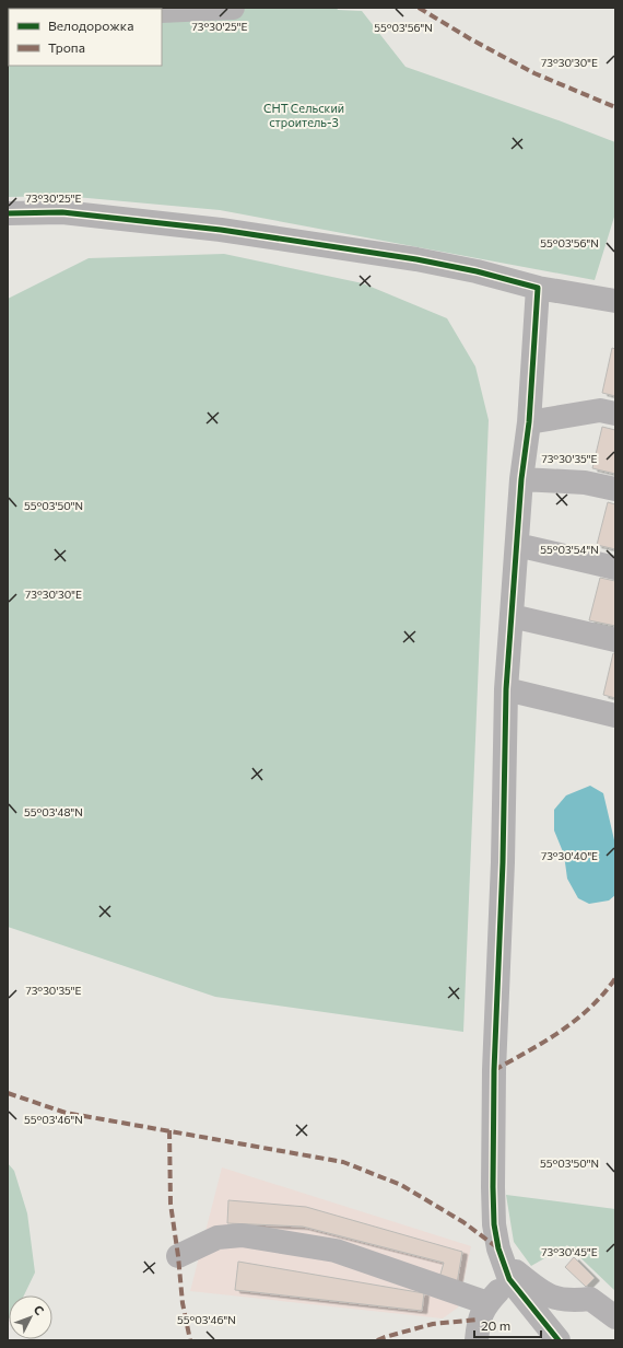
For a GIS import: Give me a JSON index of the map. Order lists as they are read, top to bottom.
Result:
{
  "parks": ["СНТ Сельский строитель-3"],
  "legend": ["Велодорожка", "Тропа"],
  "scale_bar": "20 m",
  "north": "top right",
  "coordinates": [
    "73°30'25\"E",
    "55°03'56\"N",
    "73°30'30\"E",
    "73°30'35\"E",
    "55°03'50\"N",
    "55°03'54\"N",
    "55°03'48\"N",
    "73°30'40\"E",
    "55°03'46\"N",
    "73°30'45\"E"
  ]
}
